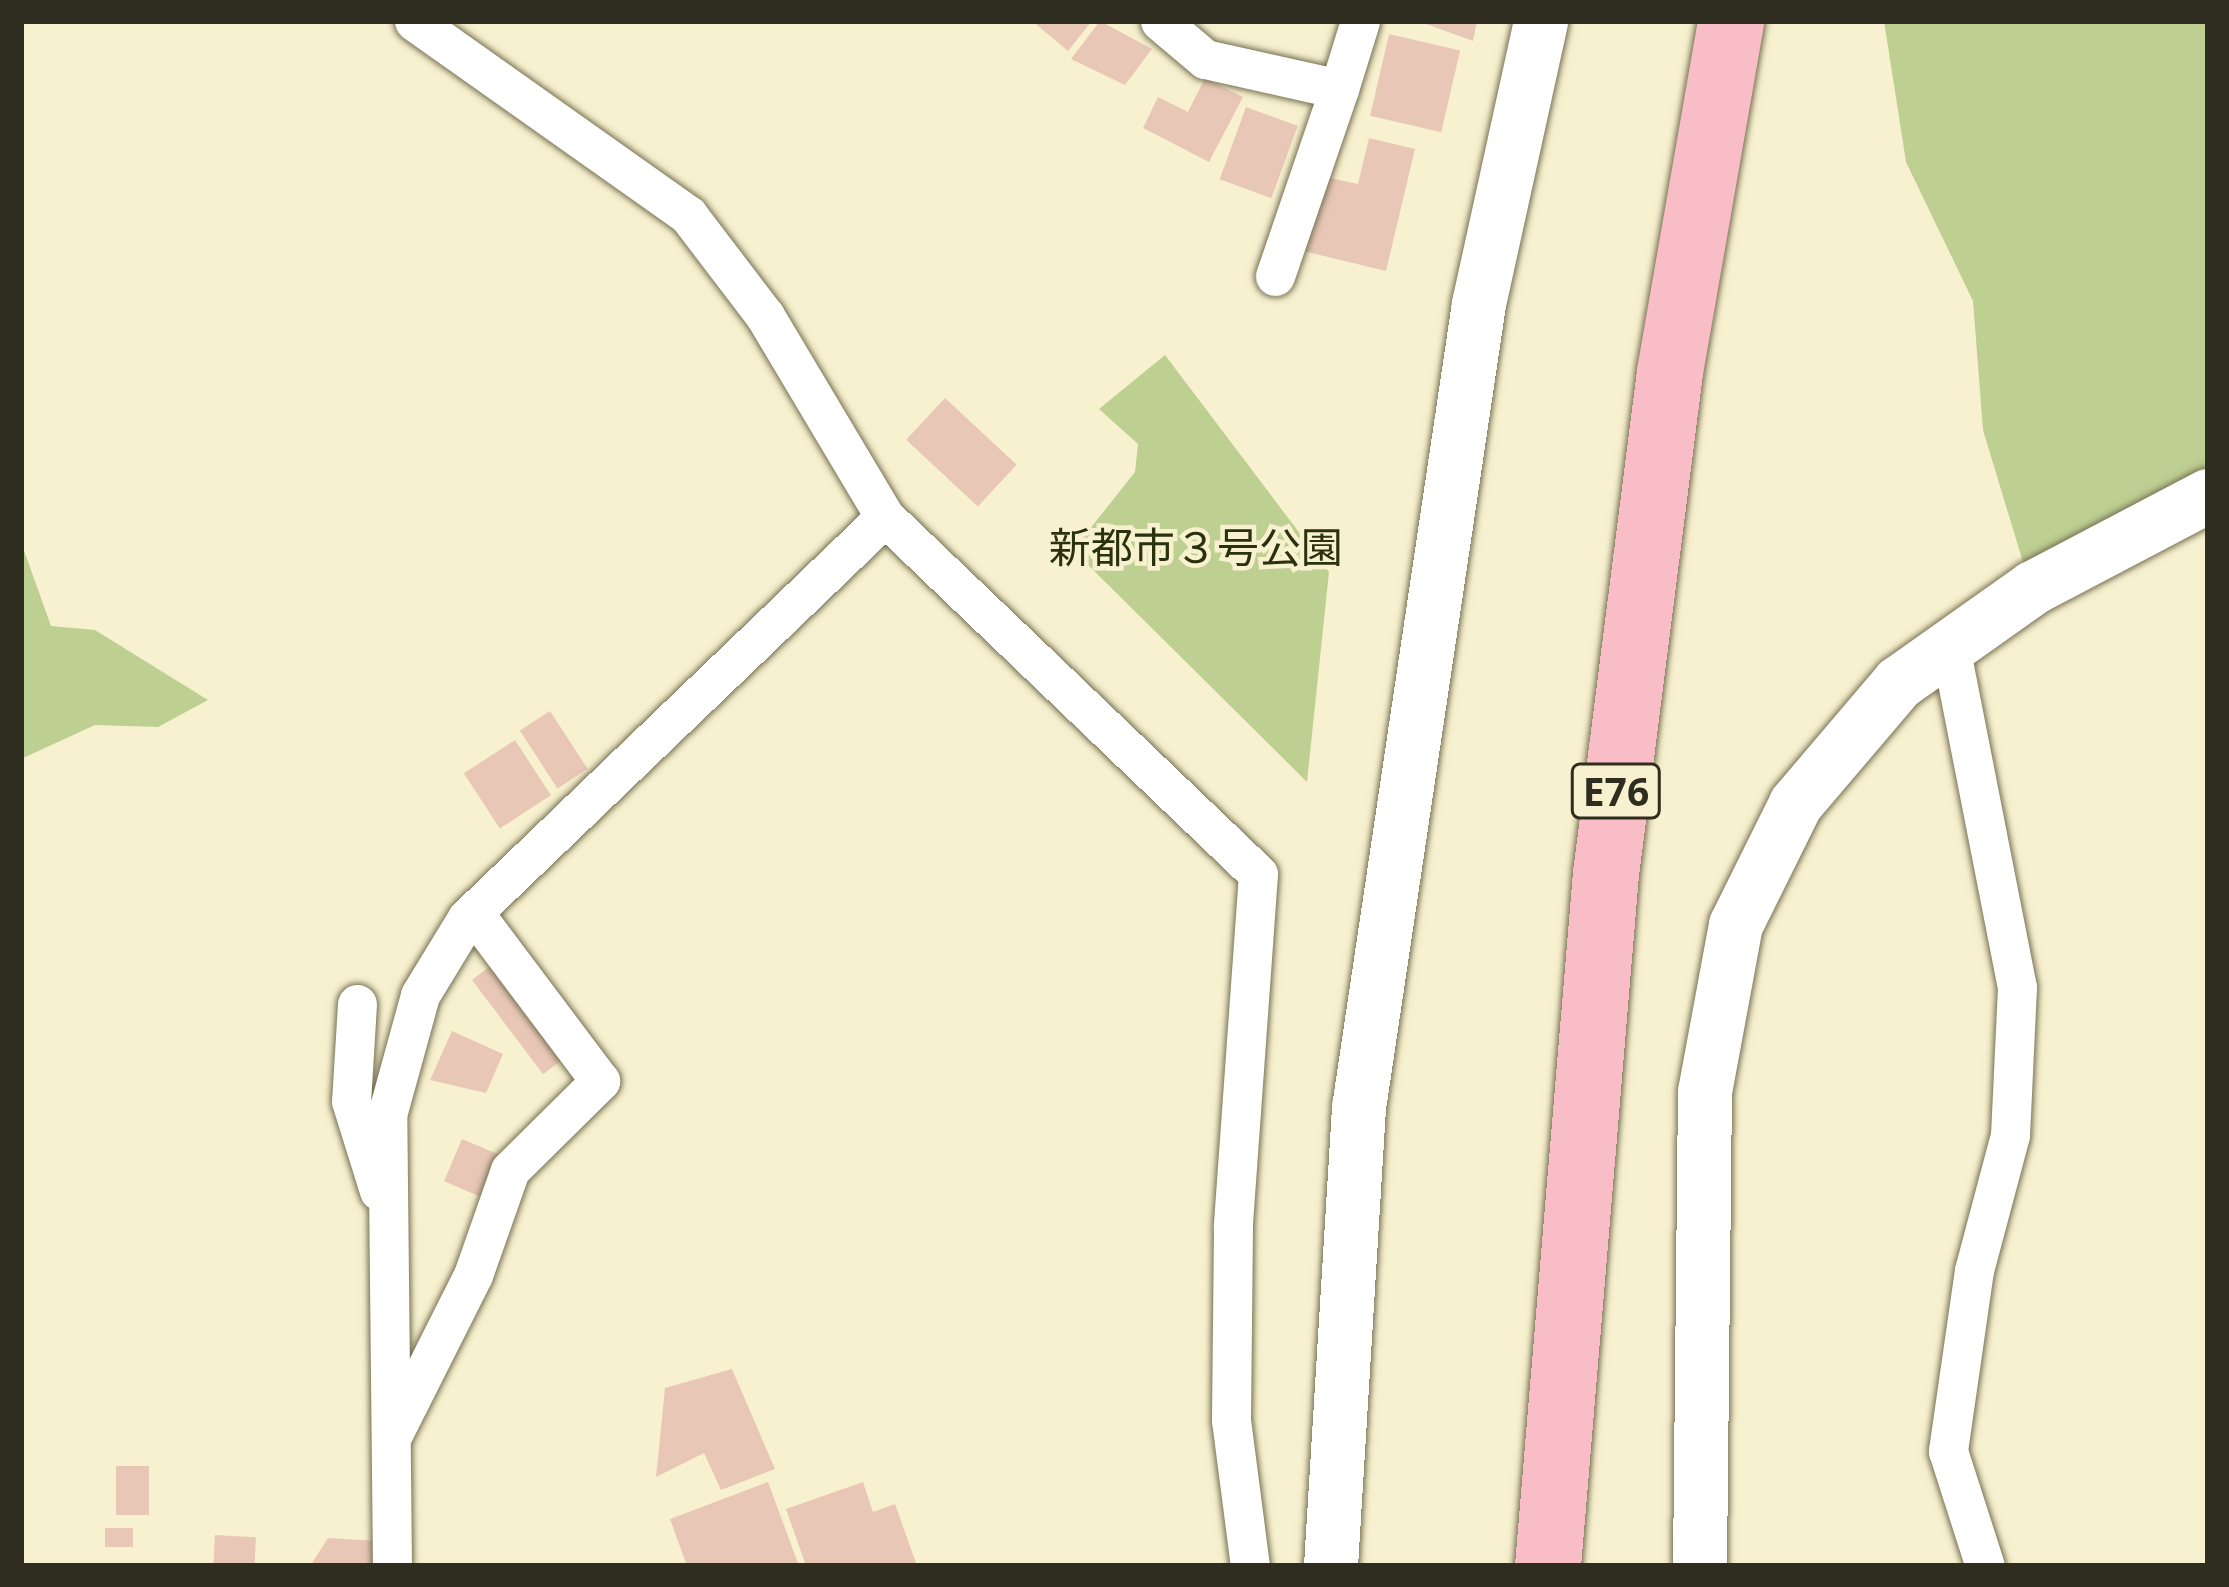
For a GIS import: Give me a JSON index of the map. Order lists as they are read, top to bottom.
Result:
{
  "streets": {
    "highway": ["E76"]
  },
  "parks": ["新都市３号公園"]
}
